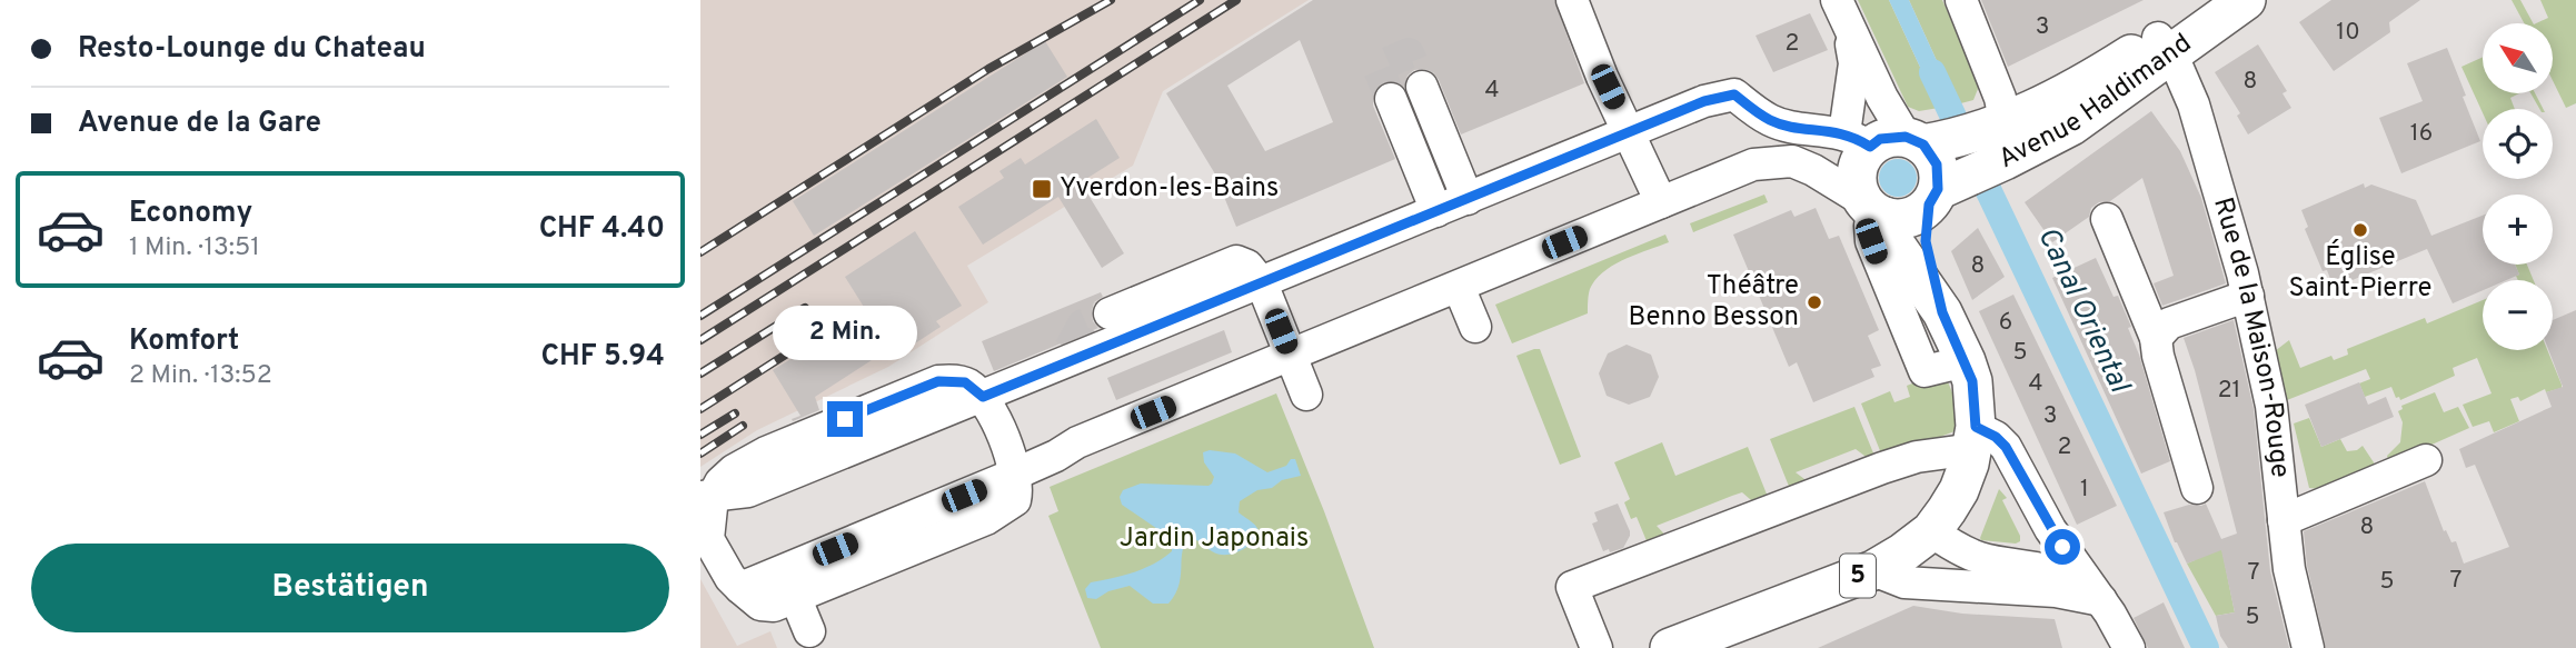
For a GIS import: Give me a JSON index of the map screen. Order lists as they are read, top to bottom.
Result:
{
  "streets": {
    "main road": ["Avenue Haldimand", "5"],
    "street": ["Rue de la Maison-Rouge"]
  },
  "crossings": [
    ["Avenue Haldimand", "Rue de la Maison-Rouge"],
    ["Avenue Haldimand", "5"]
  ],
  "water": ["Canal Oriental"],
  "parks": ["Jardin Japonais"],
  "places": {
    "transit": ["Yverdon-les-Bains"],
    "other": ["Église Saint-Pierre", "Théâtre Benno Besson"]
  },
  "house_numbers": [
    "3",
    "10",
    "2",
    "8",
    "4",
    "16",
    "8",
    "6",
    "5",
    "4",
    "21",
    "3",
    "2",
    "1",
    "8",
    "7",
    "7",
    "5",
    "5"
  ],
  "north": "top left",
  "page": {
    "banner": ["Resto-Lounge du Chateau", "Avenue de la Gare"],
    "map_buttons": ["+", "−"],
    "list": [
      {
        "name": "Economy",
        "note": "1 Min. · 13:51",
        "value": "CHF 4.40"
      },
      {
        "name": "Komfort",
        "note": "2 Min. · 13:52",
        "value": "CHF 5.94"
      }
    ],
    "bubble": "2 Min.",
    "buttons": "Bestätigen"
  }
}
